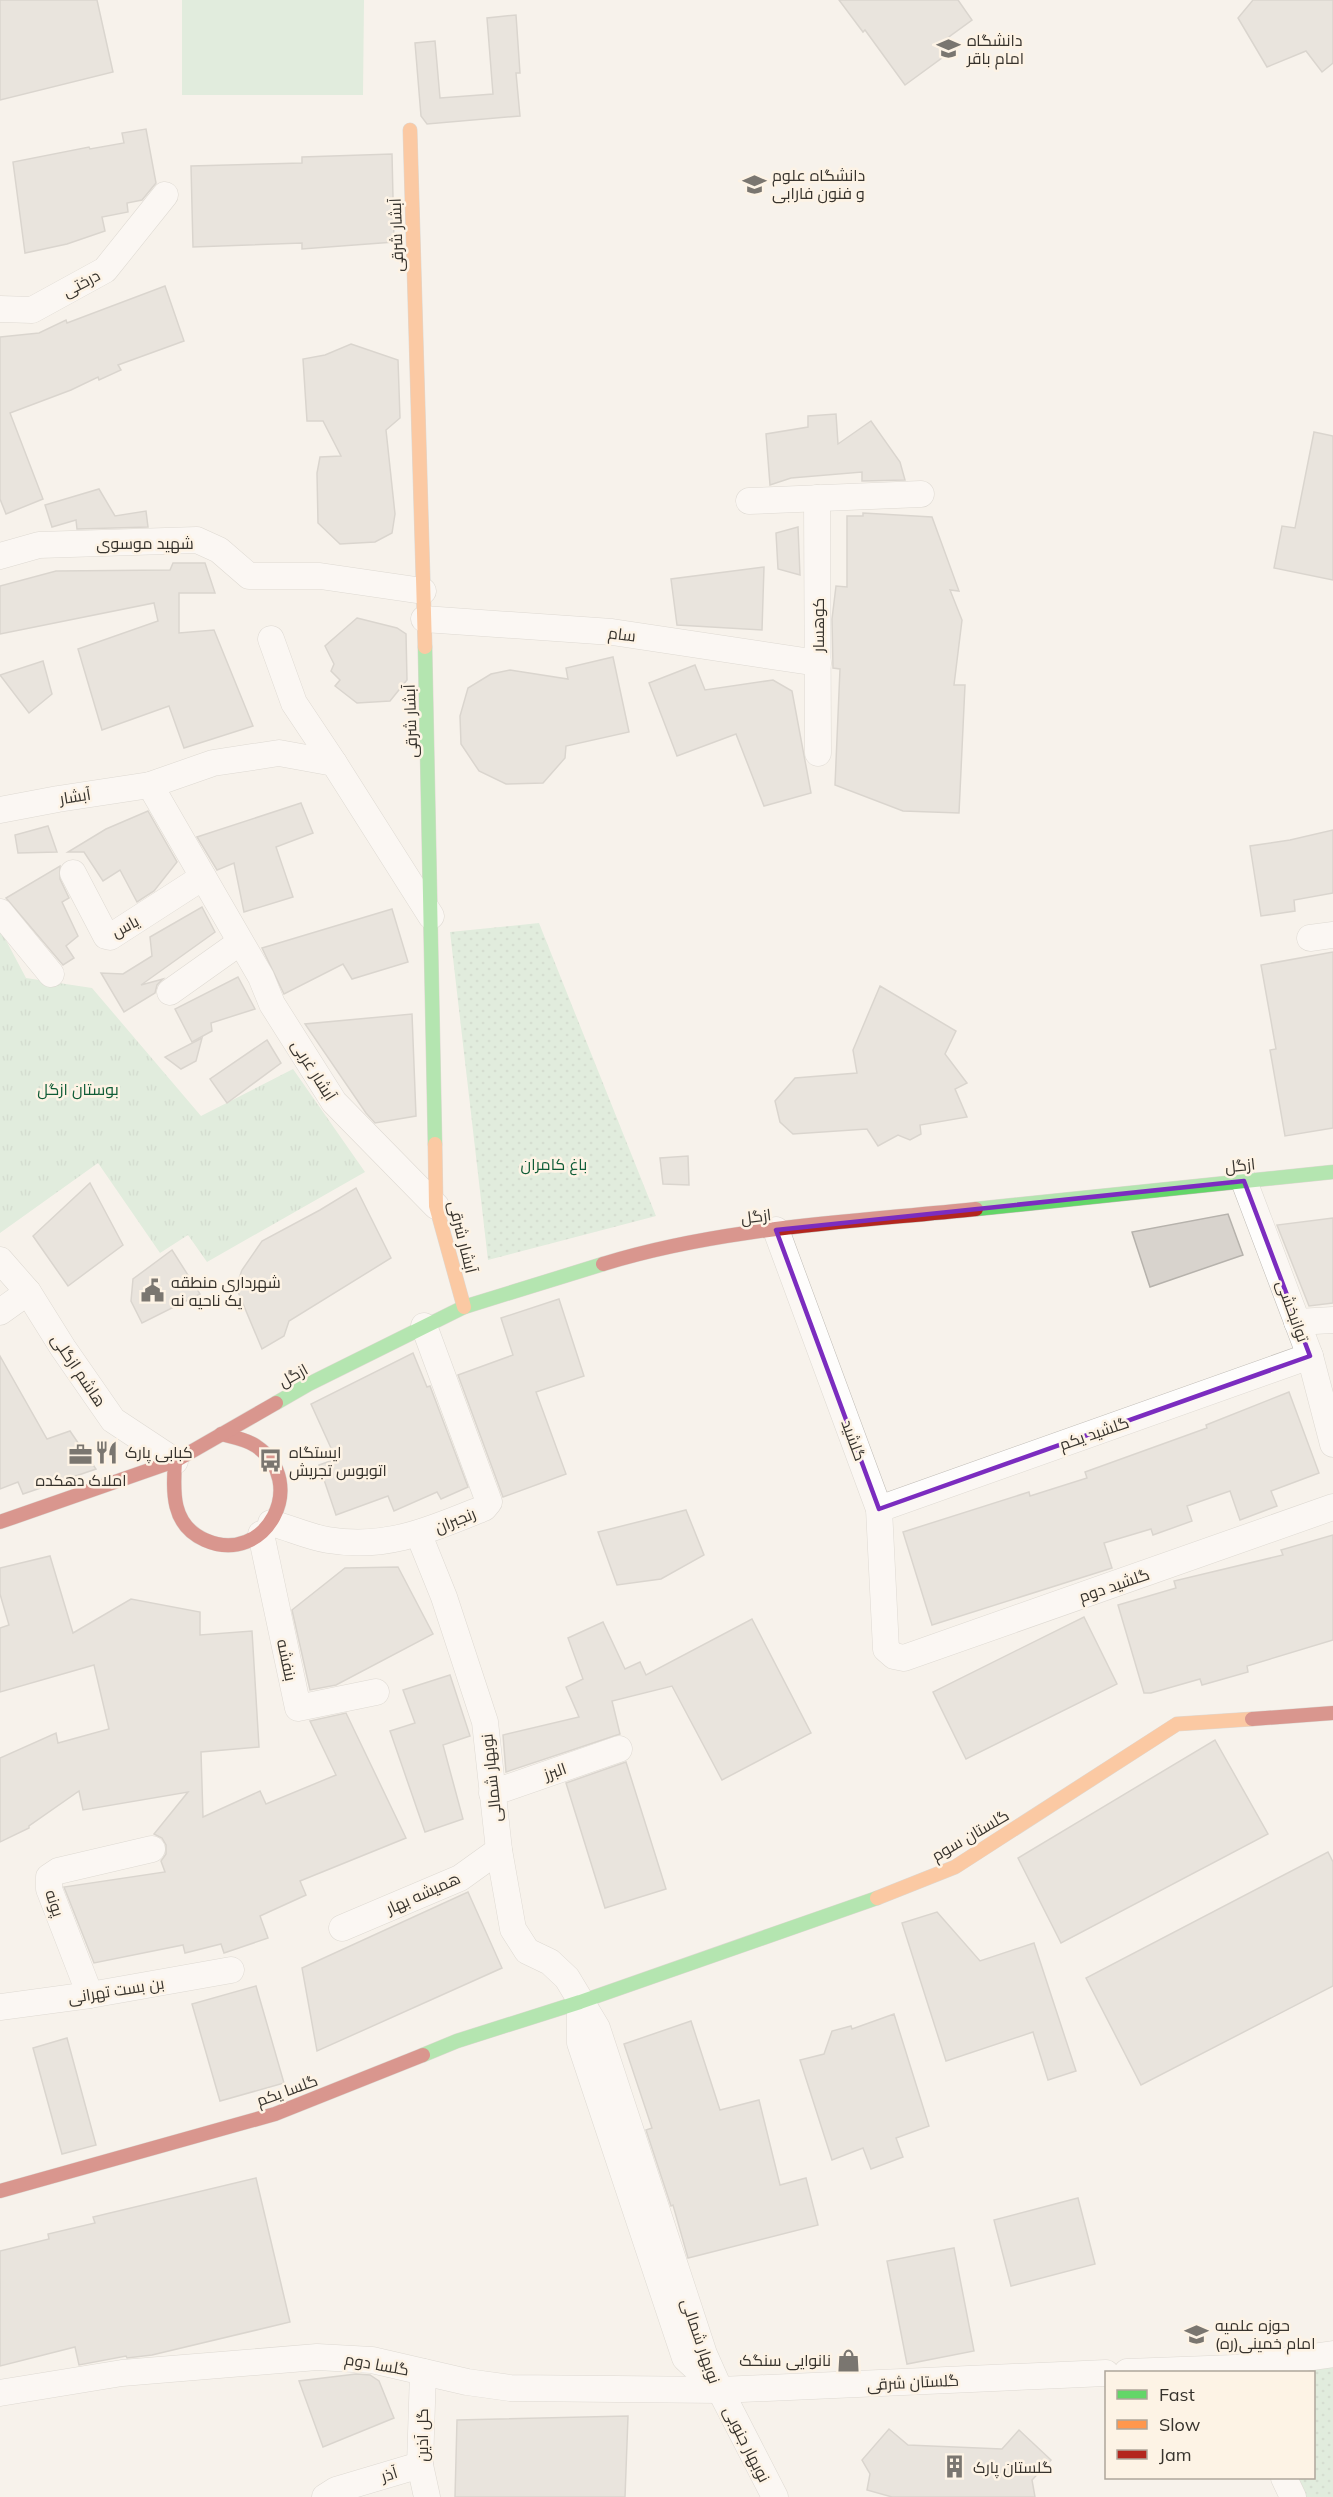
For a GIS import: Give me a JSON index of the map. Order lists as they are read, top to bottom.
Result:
{
  "streets": {
    "street": [
      "آبشار شرقی",
      "درختی",
      "شهید موسوی",
      "کوهسار",
      "سام",
      "آبشار",
      "یاس",
      "آبشار غربی",
      "ازگل",
      "توانبخشی",
      "هاشم ازگلی",
      "گلشيد يكم",
      "گلشید",
      "رنجبران",
      "گلشيد دوم",
      "بنفشه",
      "البرز",
      "نوبهار شمالی",
      "گلستان سوم",
      "همیشه بهار",
      "پونه",
      "بن بست تهرانی",
      "گلسا يكم",
      "گلسا دوم",
      "گلستان شرقی",
      "گل آذین",
      "نوبهار جنوبی",
      "آذر"
    ]
  },
  "crossings": [
    ["آبشار شرقی", "شهید موسوی"],
    ["آبشار شرقی", "سام"],
    ["آبشار شرقی", "آبشار غربی"],
    ["آبشار شرقی", "ازگل"],
    ["کوهسار", "سام"],
    ["یاس", "آبشار غربی"],
    ["ازگل", "توانبخشی"],
    ["ازگل", "هاشم ازگلی"],
    ["ازگل", "گلشید"],
    ["ازگل", "رنجبران"],
    ["ازگل", "بنفشه"],
    ["توانبخشی", "گلشيد يكم"],
    ["هاشم ازگلی", "رنجبران"],
    ["هاشم ازگلی", "بنفشه"],
    ["گلشيد يكم", "گلشید"],
    ["گلشید", "گلشيد دوم"],
    ["رنجبران", "بنفشه"],
    ["رنجبران", "نوبهار شمالی"],
    ["البرز", "نوبهار شمالی"],
    ["نوبهار شمالی", "گلستان سوم"],
    ["نوبهار شمالی", "همیشه بهار"],
    ["نوبهار شمالی", "گلسا يكم"],
    ["نوبهار شمالی", "گلسا دوم"],
    ["نوبهار شمالی", "گلستان شرقی"],
    ["نوبهار شمالی", "نوبهار جنوبی"],
    ["گلستان سوم", "گلسا يكم"],
    ["پونه", "بن بست تهرانی"],
    ["گلسا دوم", "گلستان شرقی"],
    ["گلسا دوم", "گل آذین"],
    ["گلسا دوم", "نوبهار جنوبی"],
    ["گلستان شرقی", "نوبهار جنوبی"],
    ["گل آذین", "آذر"]
  ],
  "parks": ["بوستان ازگل", "باغ کامران"],
  "places": {
    "school or university": ["دانشگاه امام باقر", "دانشگاه علوم و فنون فارابی", "حوزه علمیه امام خمینی(ره)"],
    "public building": ["شهرداری منطقه یک ناحیه نه"],
    "restaurant": ["کبابی پارک"],
    "office": ["املاک دهکده"],
    "bus stop": ["ایستگاه اتوبوس تجریش"],
    "shop": ["نانوایی سنگک"],
    "building": ["گلستان پارک"]
  },
  "legend": ["Fast", "Slow", "Jam"]
}
